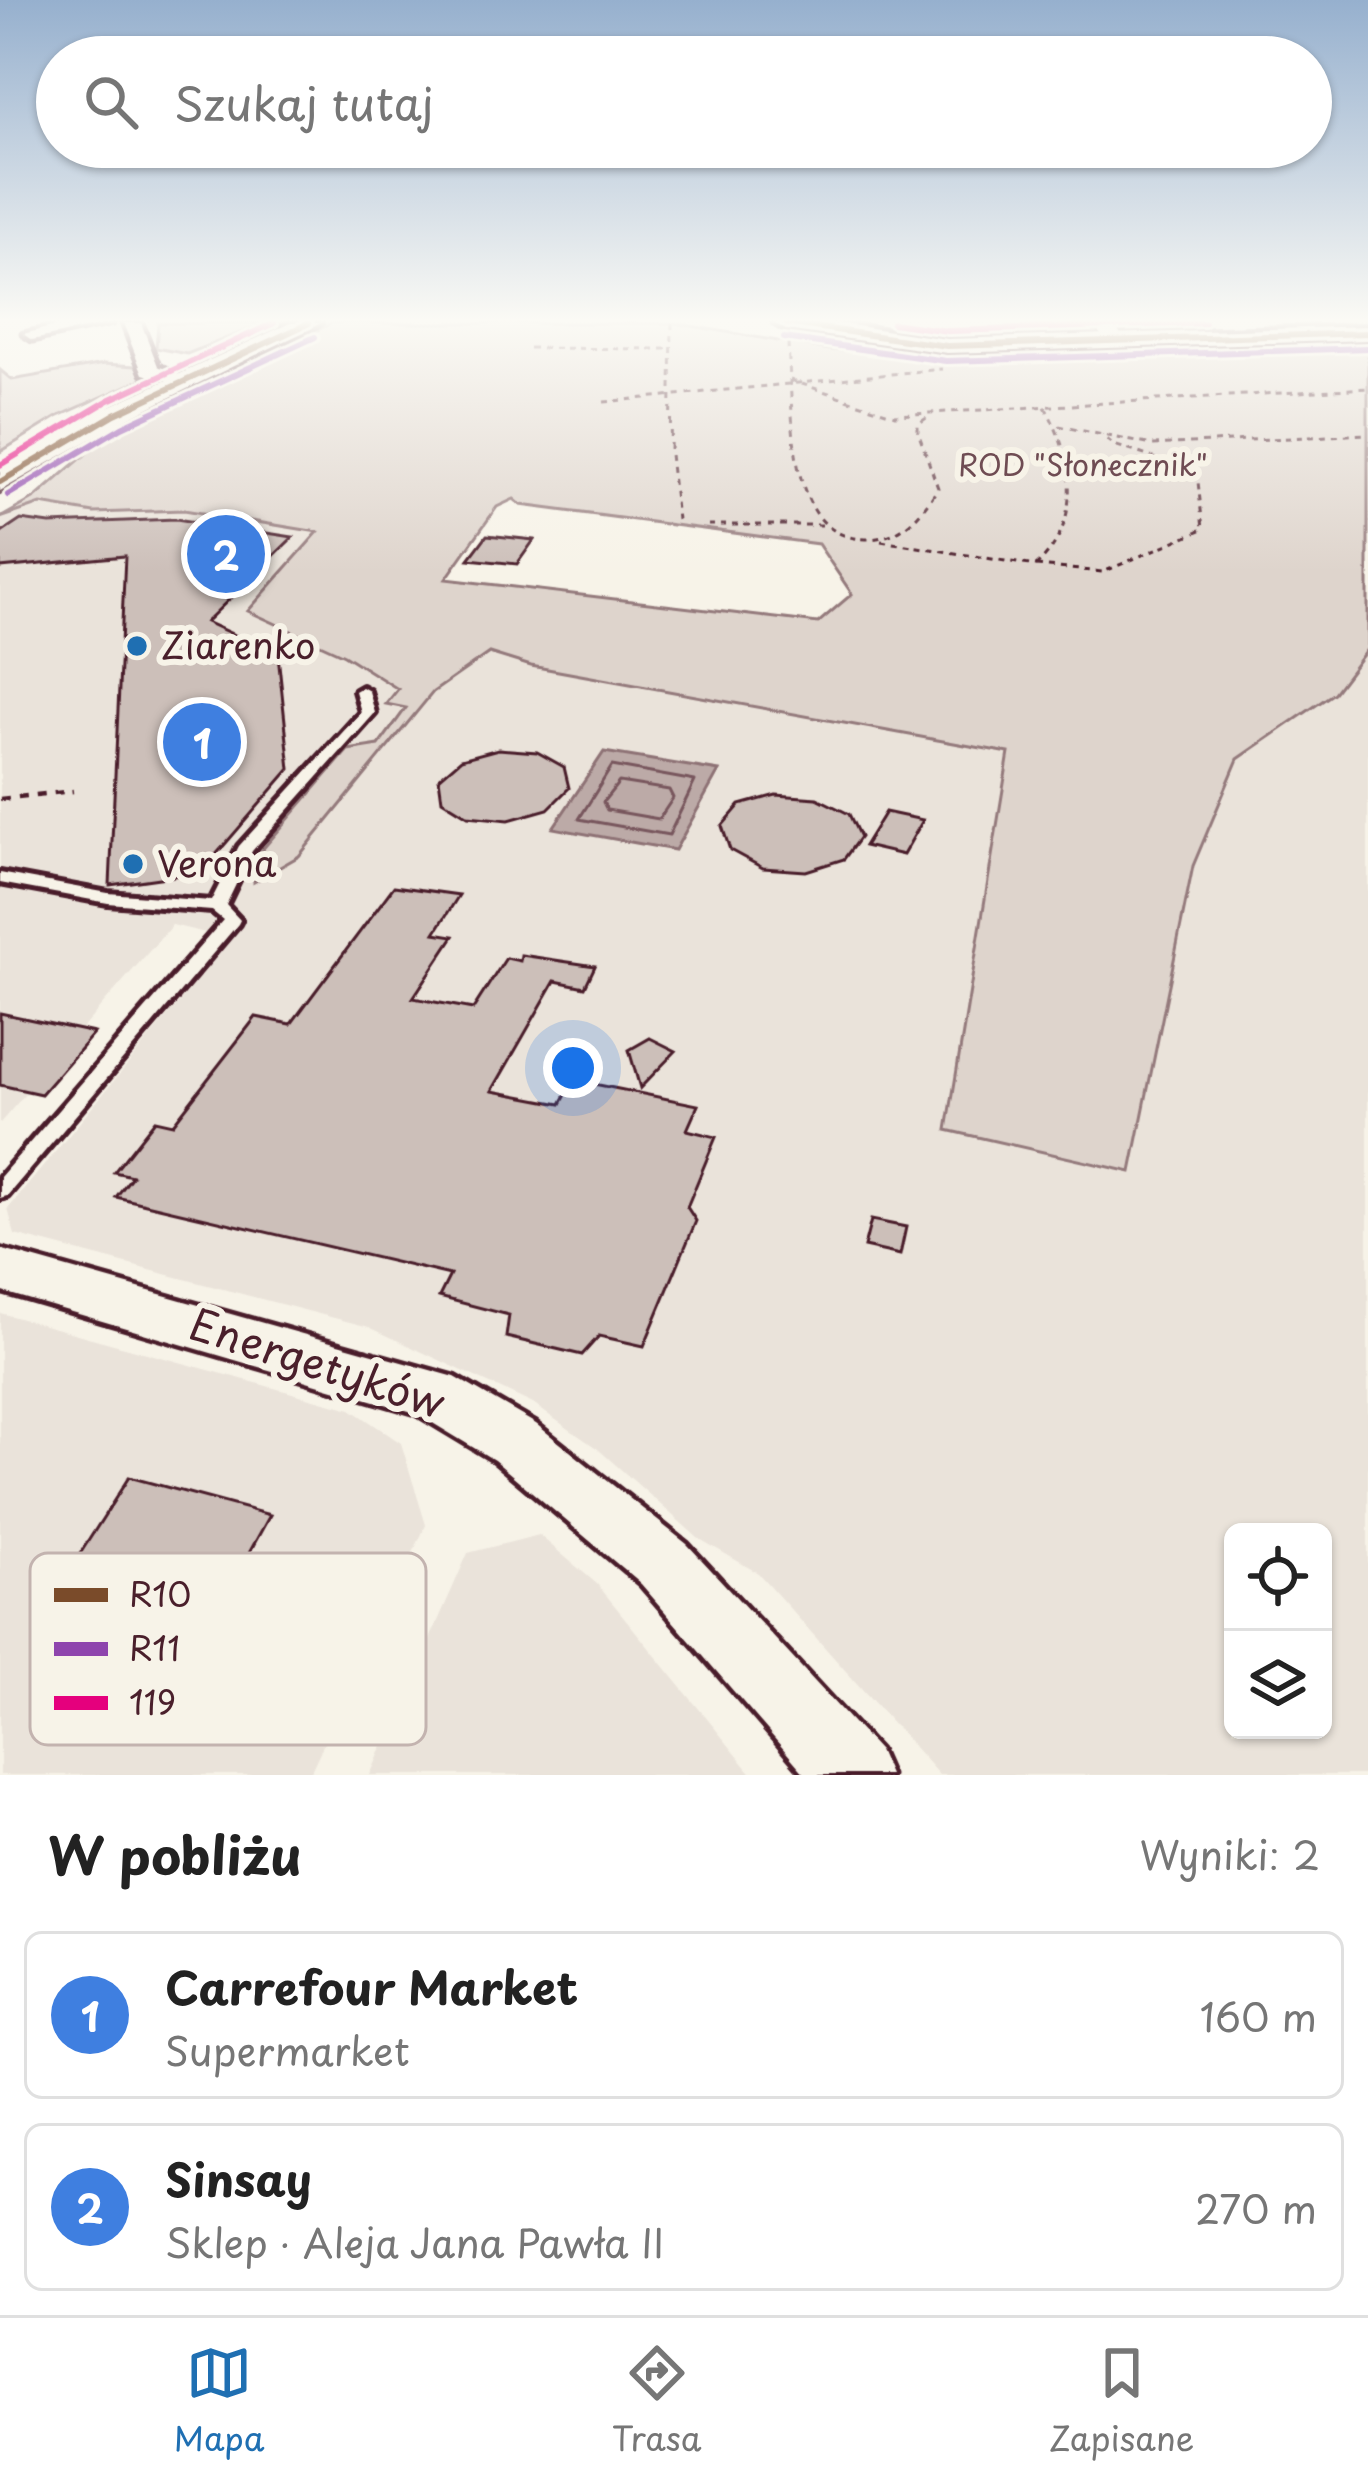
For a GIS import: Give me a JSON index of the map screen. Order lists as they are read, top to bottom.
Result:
{
  "streets": {
    "street": ["Energetyków"]
  },
  "parks": ["ROD \"Słonecznik\""],
  "places": ["Ziarenko", "Verona"],
  "lines": ["transit line R10", "transit line R11", "transit line 119"],
  "legend": ["R10", "R11", "119"],
  "page": {
    "search": "Szukaj tutaj",
    "pins": ["2", "1"],
    "heading": ["W pobliżu", "Wyniki: 2"],
    "list": [
      {
        "mark": "1",
        "name": "Carrefour Market",
        "note": "Supermarket",
        "value": "160 m"
      },
      {
        "mark": "2",
        "name": "Sinsay",
        "note": "Sklep · Aleja Jana Pawła II",
        "value": "270 m"
      }
    ],
    "nav": ["Mapa", "Trasa", "Zapisane"]
  }
}
